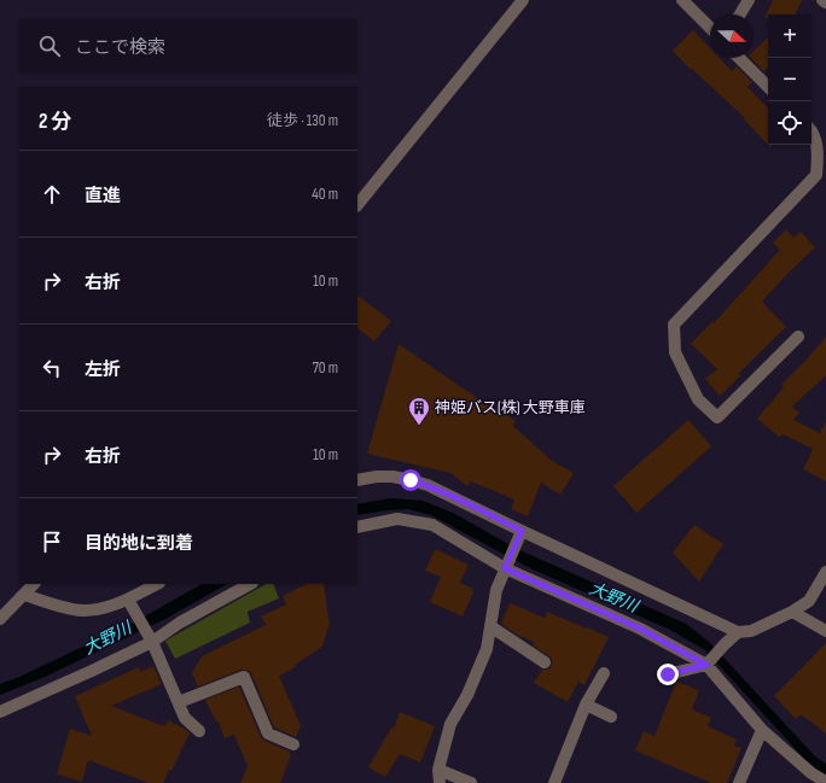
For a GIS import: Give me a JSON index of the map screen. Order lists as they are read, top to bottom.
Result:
{
  "water": ["大野川"],
  "places": {
    "building": ["神姫バス(株) 大野車庫"]
  },
  "north": "right",
  "page": {
    "map_buttons": ["+", "−"],
    "search": "ここで検索",
    "heading": ["2 分", "徒歩 · 130 m"],
    "list": [
      ["直進", "40 m"],
      ["右折", "10 m"],
      ["左折", "70 m"],
      ["右折", "10 m"],
      "目的地に到着"
    ]
  }
}
